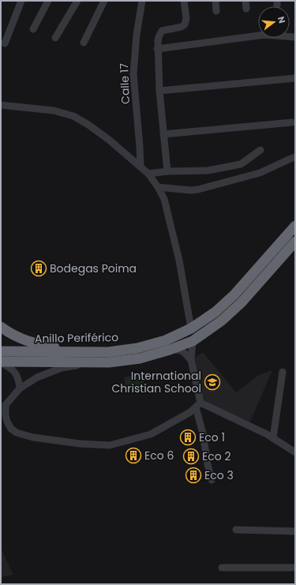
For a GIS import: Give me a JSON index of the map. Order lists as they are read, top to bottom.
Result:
{
  "streets": {
    "highway": ["Anillo Periférico"],
    "street": ["Calle 17"]
  },
  "places": {
    "building": [
      "Bodegas Poima",
      "Eco 1",
      "Eco 6",
      "Eco 2",
      "Eco 3"
    ],
    "school or university": ["International Christian School"]
  },
  "north": "right"
}
